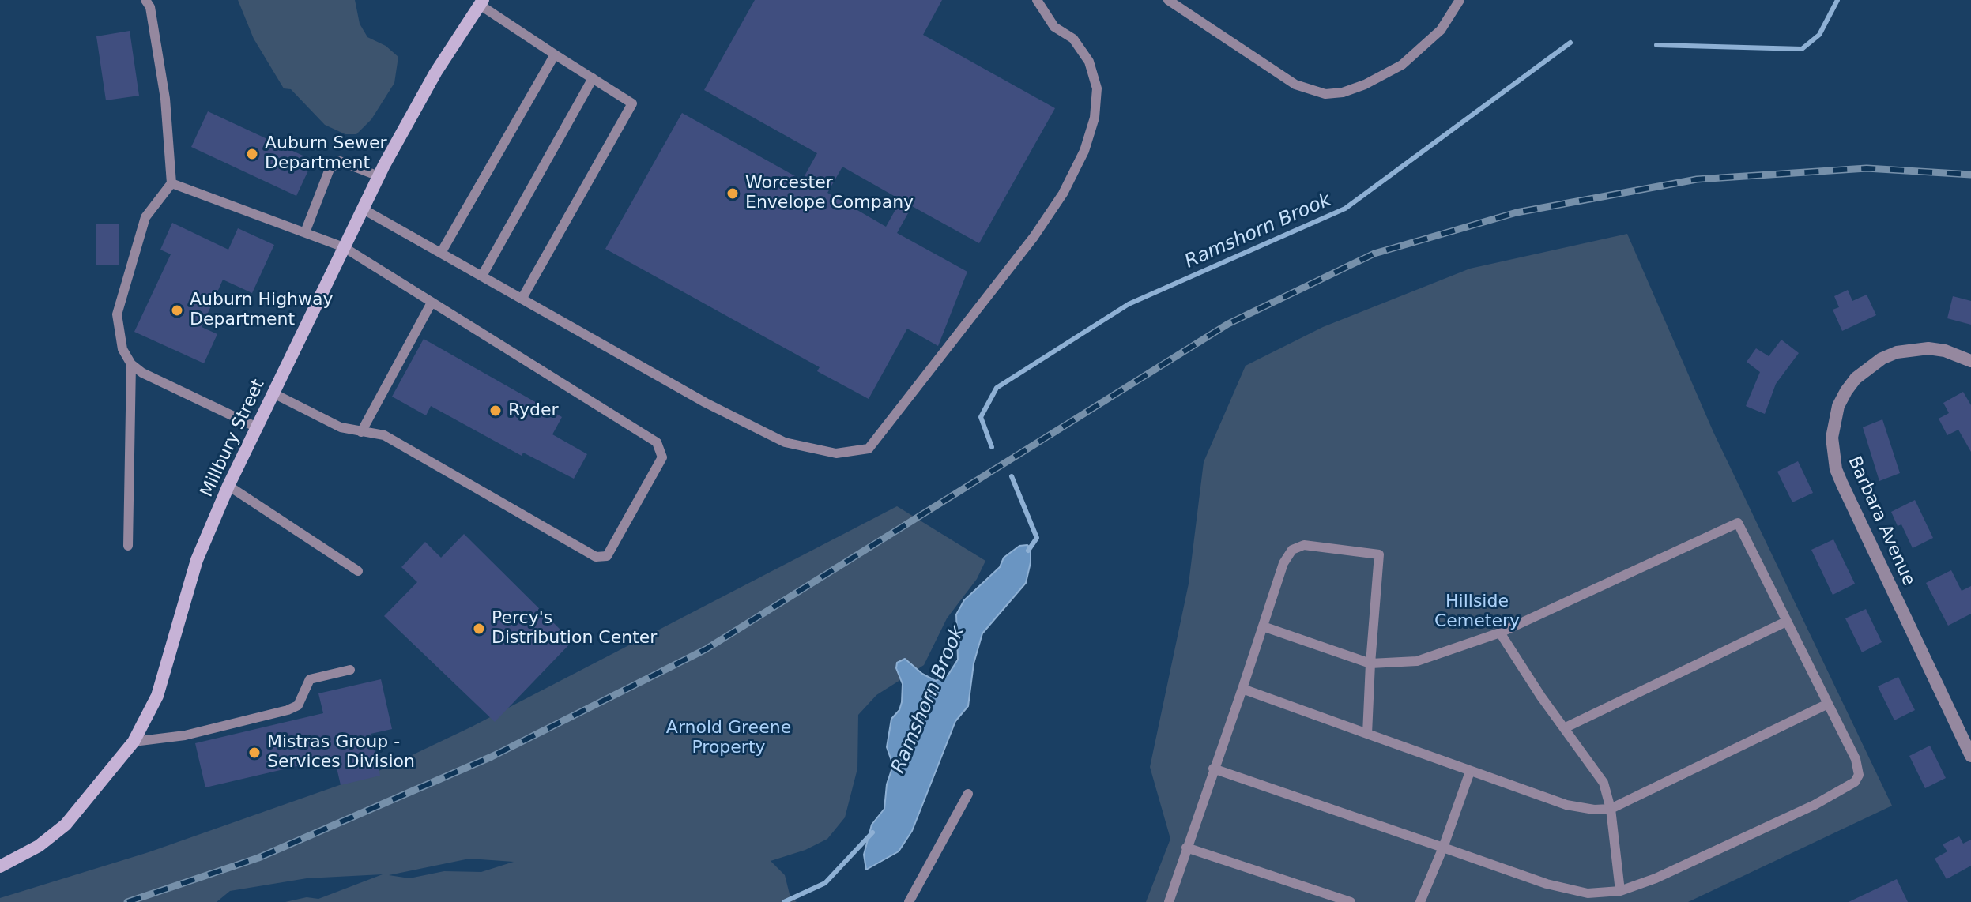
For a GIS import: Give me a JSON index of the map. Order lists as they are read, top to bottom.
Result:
{
  "streets": {
    "street": ["Millbury Street", "Barbara Avenue"]
  },
  "water": ["Ramshorn Brook"],
  "parks": ["Hillside Cemetery", "Arnold Greene Property"],
  "places": [
    "Auburn Sewer Department",
    "Worcester Envelope Company",
    "Auburn Highway Department",
    "Ryder",
    "Percy's Distribution Center",
    "Mistras Group - Services Division"
  ]
}
